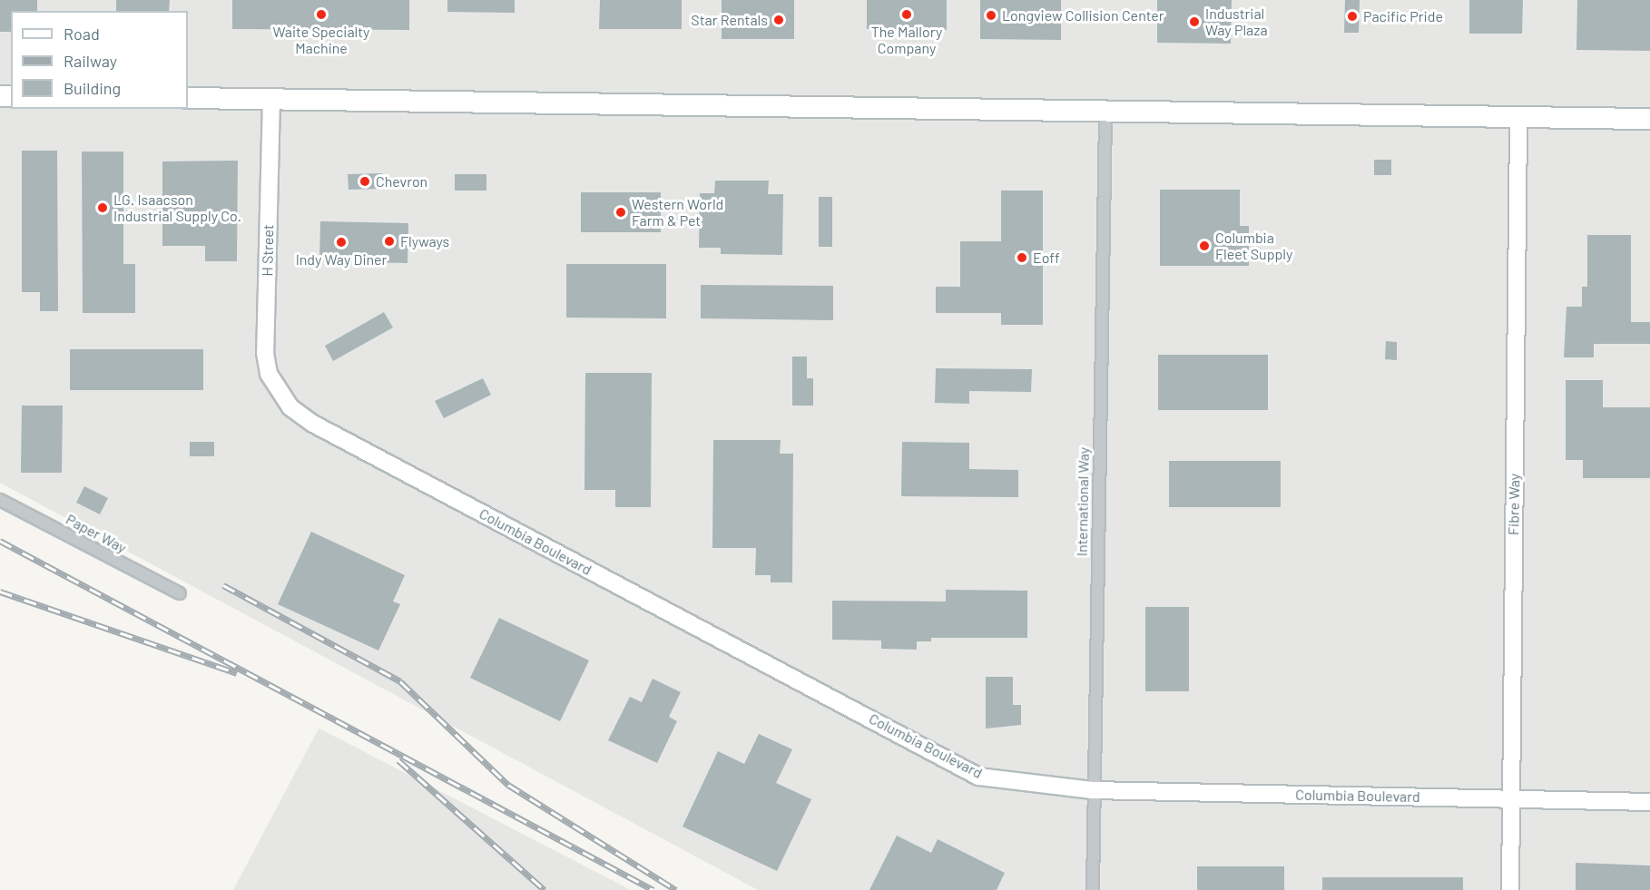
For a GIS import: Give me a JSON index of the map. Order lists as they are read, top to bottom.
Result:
{
  "streets": {
    "street": [
      "H Street",
      "International Way",
      "Fibre Way",
      "Paper Way",
      "Columbia Boulevard"
    ]
  },
  "crossings": [
    ["H Street", "Columbia Boulevard"],
    ["International Way", "Columbia Boulevard"],
    ["Fibre Way", "Columbia Boulevard"]
  ],
  "places": [
    "Waite Specialty Machine",
    "The Mallory Company",
    "Longview Collision Center",
    "Pacific Pride",
    "Star Rentals",
    "Industrial Way Plaza",
    "Chevron",
    "LG. Isaacson Industrial Supply Co.",
    "Western World Farm & Pet",
    "Flyways",
    "Indy Way Diner",
    "Columbia Fleet Supply",
    "Eoff"
  ],
  "legend": ["Road", "Railway", "Building"]
}
